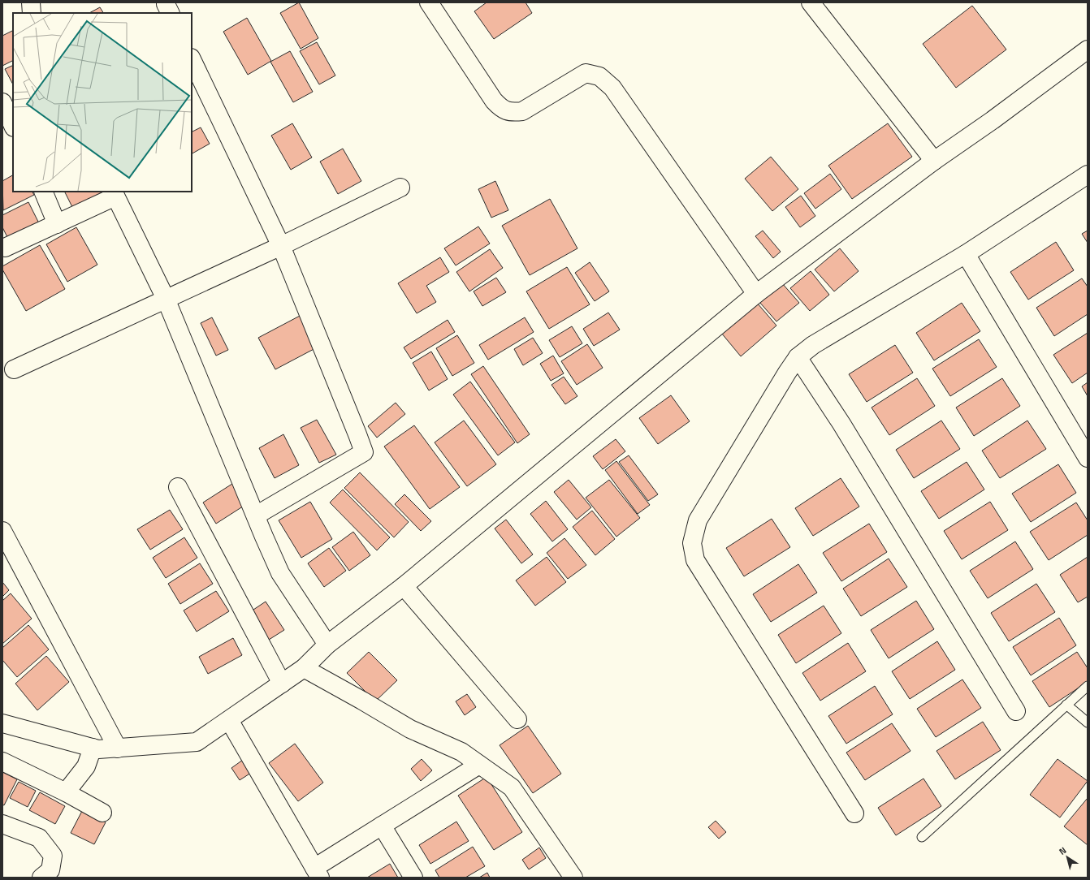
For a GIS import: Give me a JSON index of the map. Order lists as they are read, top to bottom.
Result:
{
  "north": "top left"
}
